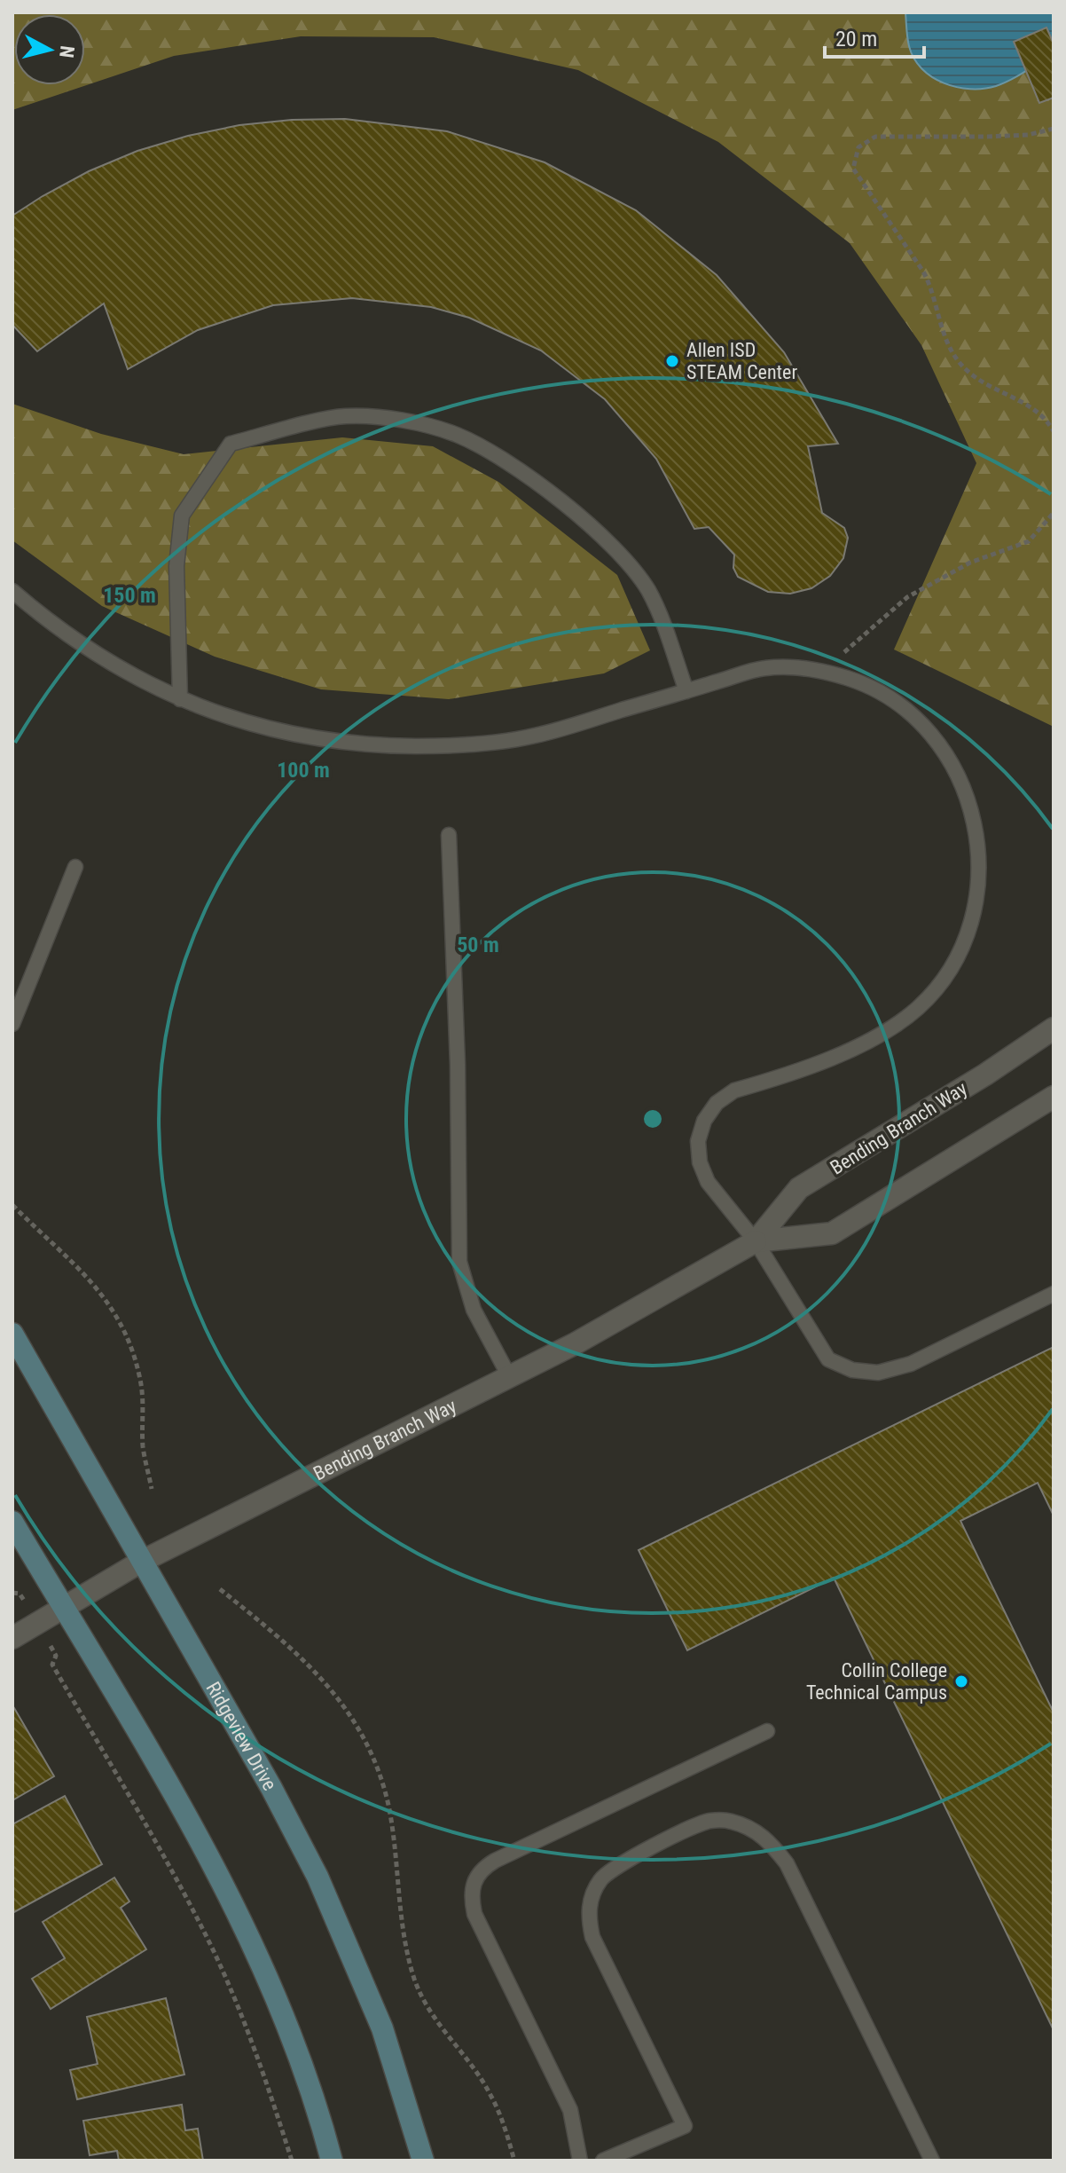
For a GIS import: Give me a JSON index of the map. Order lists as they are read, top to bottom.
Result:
{
  "streets": {
    "main road": ["Ridgeview Drive"],
    "street": ["Bending Branch Way"]
  },
  "crossings": [
    ["Bending Branch Way", "Ridgeview Drive"]
  ],
  "places": ["Allen ISD STEAM Center", "Collin College Technical Campus"],
  "scale_bar": "20 m",
  "north": "right",
  "rings": ["150 m", "100 m", "50 m"]
}
